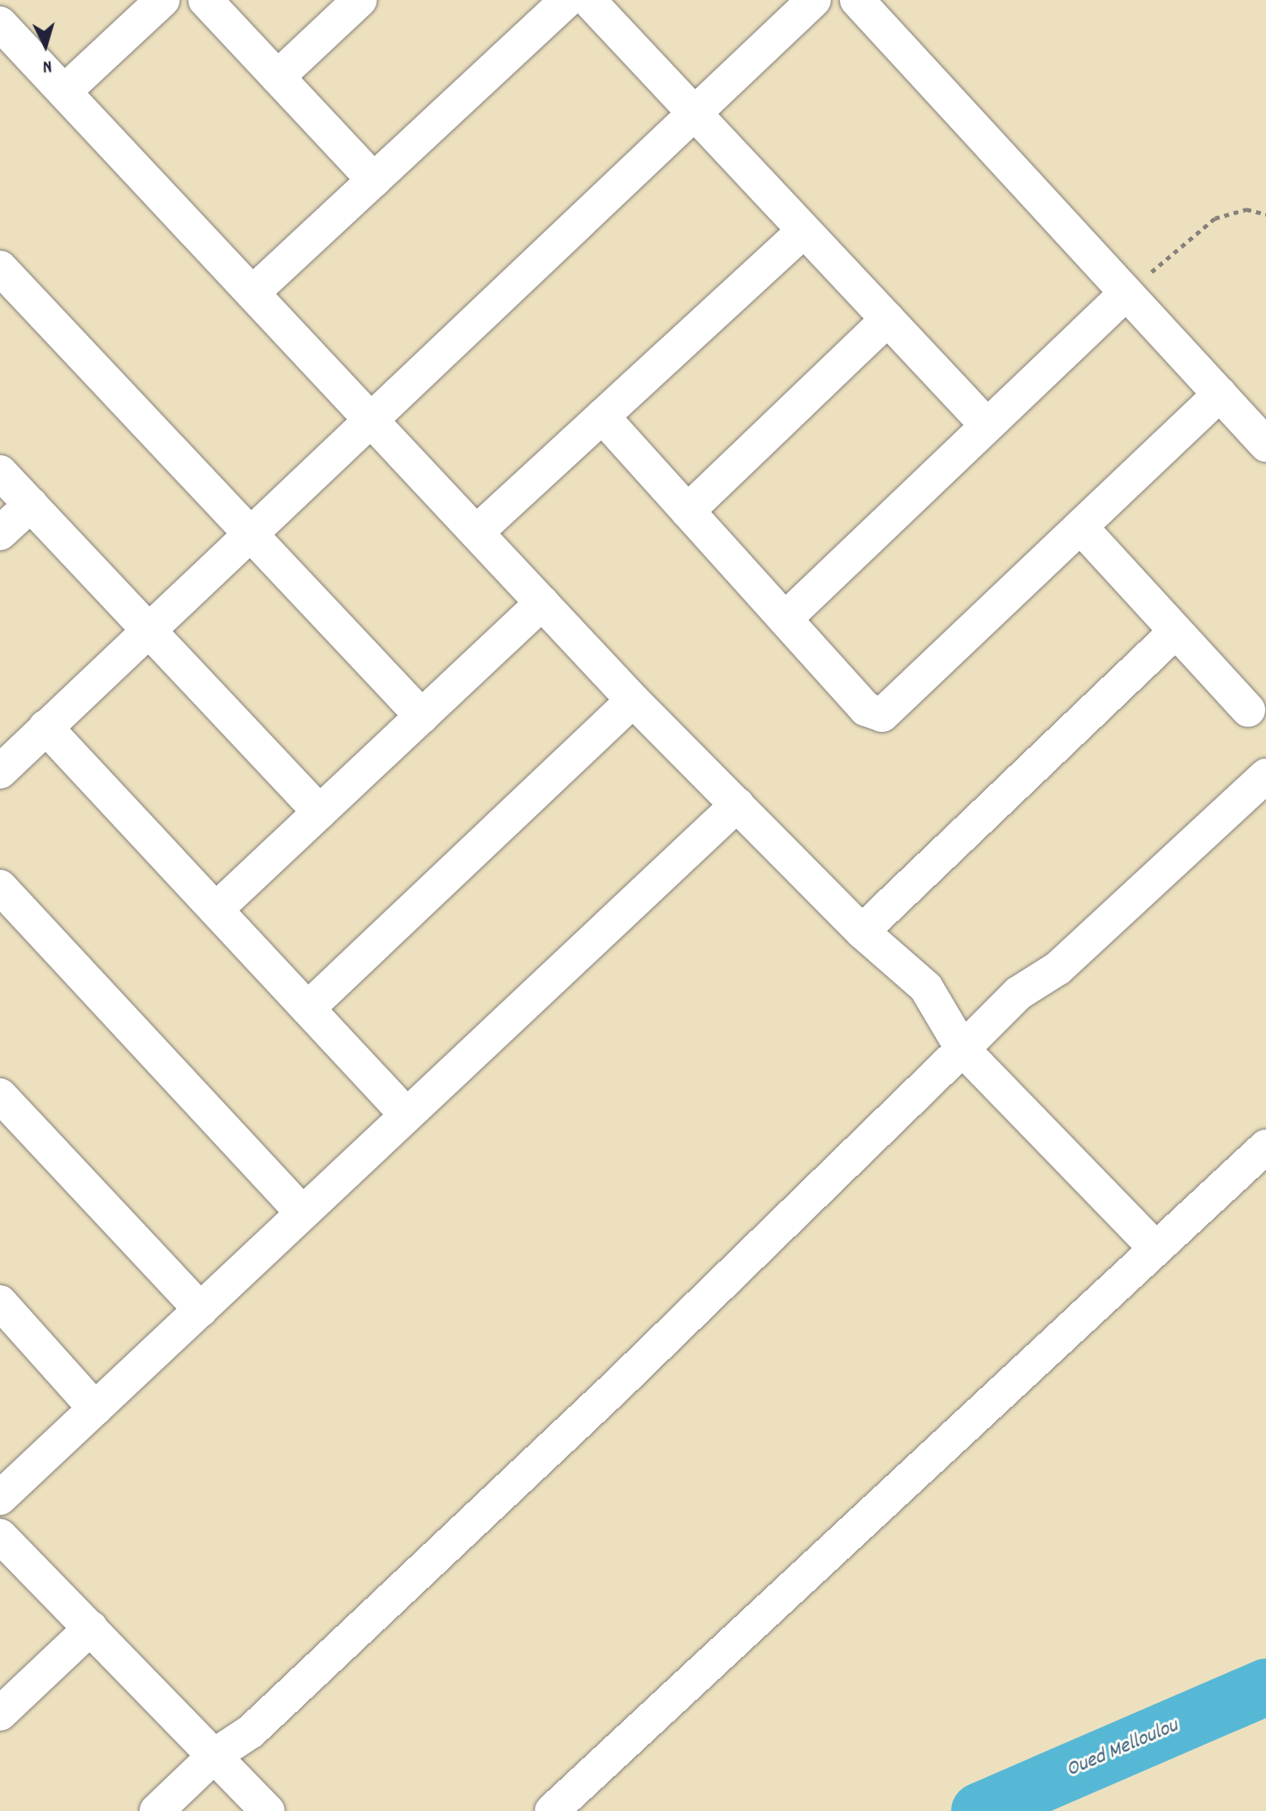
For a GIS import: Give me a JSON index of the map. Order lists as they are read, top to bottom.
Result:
{
  "water": ["Oued Melloulou"],
  "north": "bottom"
}
